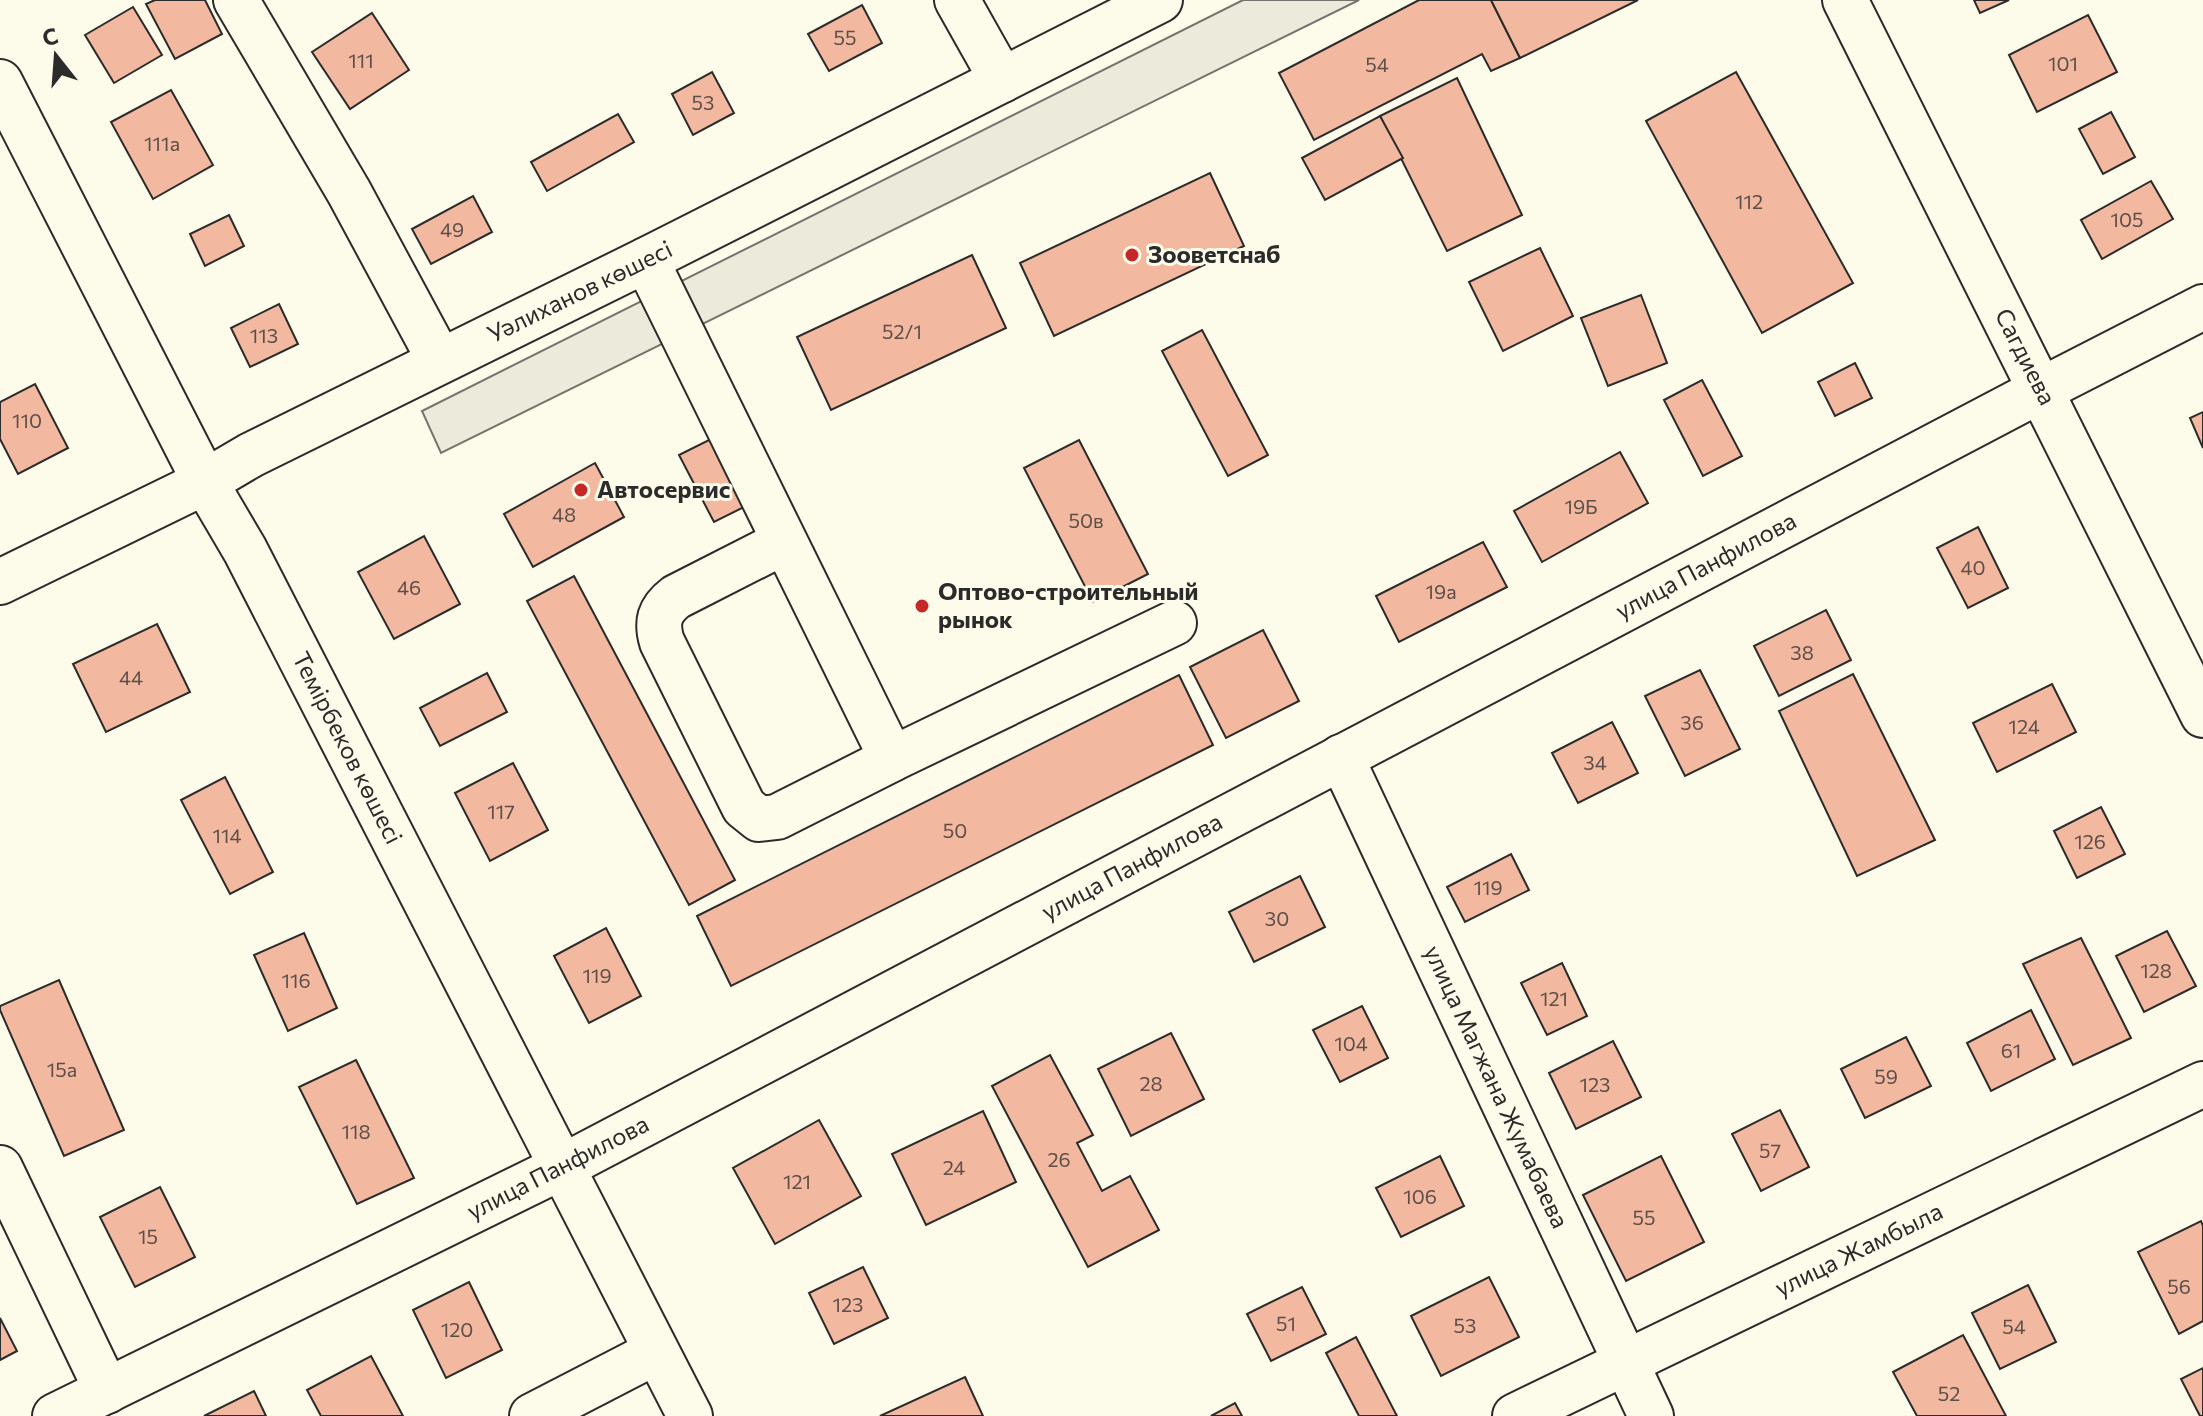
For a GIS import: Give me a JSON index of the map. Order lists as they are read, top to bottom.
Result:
{
  "streets": {
    "street": [
      "Уәлиханов көшесі",
      "Сагдиева",
      "улица Панфилова",
      "Темірбеков көшесі",
      "улица Магжана Жумабаева",
      "улица Жамбыла"
    ]
  },
  "crossings": [
    ["Уәлиханов көшесі", "Темірбеков көшесі"],
    ["Сагдиева", "улица Панфилова"],
    ["улица Панфилова", "Темірбеков көшесі"],
    ["улица Панфилова", "улица Магжана Жумабаева"],
    ["улица Магжана Жумабаева", "улица Жамбыла"]
  ],
  "places": ["Зооветснаб", "Автосервис", "Оптово-строительный рынок"],
  "house_numbers": [
    "55",
    "111",
    "101",
    "54",
    "53",
    "111а",
    "112",
    "105",
    "49",
    "52/1",
    "113",
    "110",
    "19Б",
    "48",
    "50в",
    "40",
    "46",
    "19а",
    "38",
    "44",
    "36",
    "124",
    "34",
    "117",
    "50",
    "114",
    "126",
    "119",
    "30",
    "128",
    "119",
    "116",
    "121",
    "104",
    "61",
    "15а",
    "59",
    "28",
    "123",
    "118",
    "57",
    "26",
    "24",
    "121",
    "106",
    "55",
    "15",
    "56",
    "123",
    "51",
    "53",
    "54",
    "120",
    "52"
  ],
  "north": "top"
}
